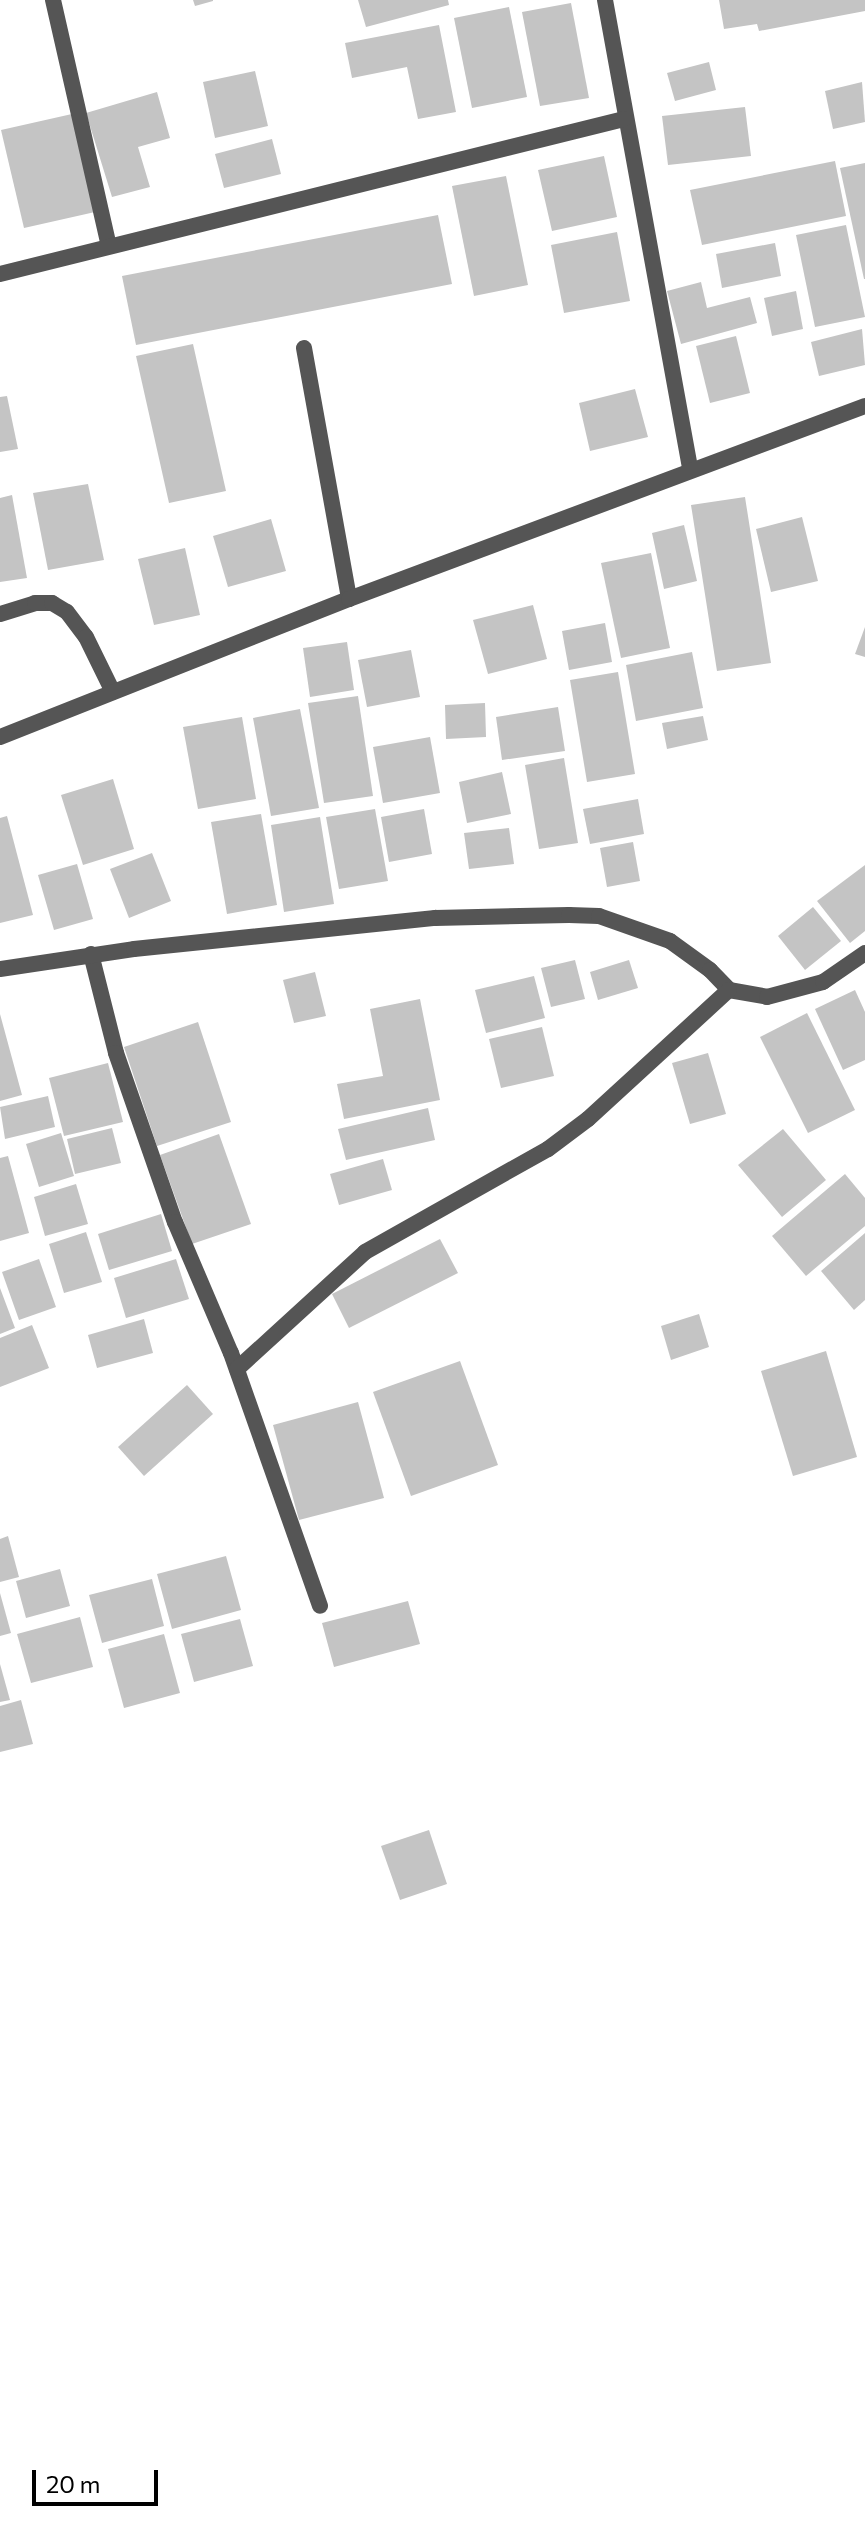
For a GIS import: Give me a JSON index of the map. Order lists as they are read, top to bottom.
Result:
{
  "scale_bar": "20 m"
}
